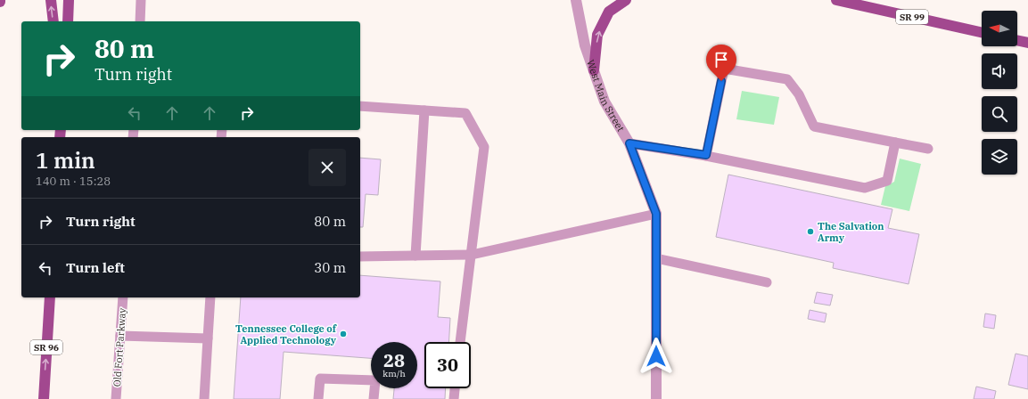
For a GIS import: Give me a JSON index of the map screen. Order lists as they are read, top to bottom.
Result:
{
  "streets": {
    "main road": ["SR 99", "SR 96"],
    "street": ["West Main Street"],
    "lane": ["Old Fort Parkway"]
  },
  "places": ["The Salvation Army", "Tennessee College of Applied Technology"],
  "north": "left",
  "page": {
    "turn": ["80 m", "Turn right"],
    "heading": ["1 min", "140 m · 15:28"],
    "list": [
      {
        "name": "Turn right",
        "value": "80 m"
      },
      {
        "name": "Turn left",
        "value": "30 m"
      }
    ],
    "speed": "28 km/h",
    "limit": "30"
  }
}
